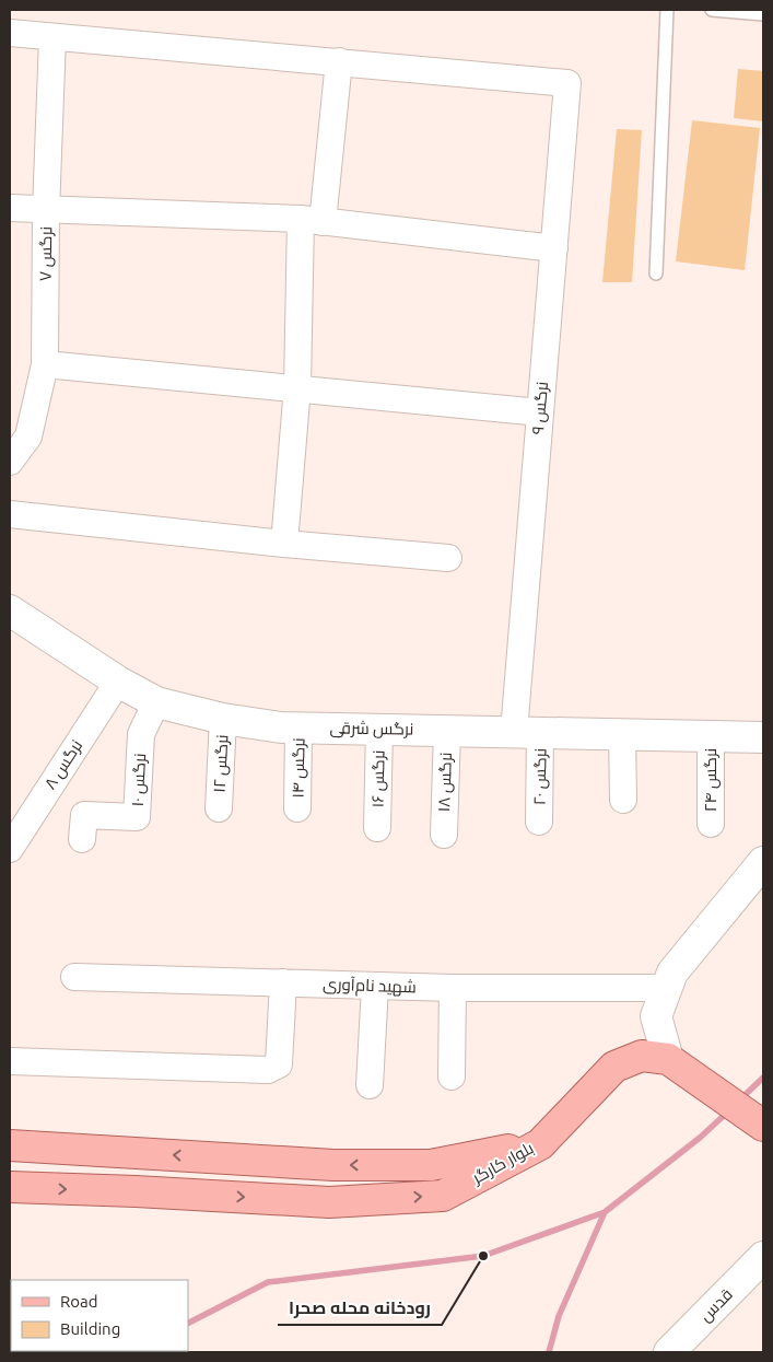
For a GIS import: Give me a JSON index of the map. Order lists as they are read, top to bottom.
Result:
{
  "streets": {
    "main road": ["بلوار کارگر"],
    "street": [
      "نرگس ۷",
      "نرگس ۹",
      "نرگس شرقی",
      "نرگس ۱۲",
      "نرگس ۸",
      "نرگس ۱۴",
      "نرگس ۲۰",
      "نرگس ۱۶",
      "نرگس ۱۰",
      "نرگس ۲۴",
      "نرگس ۱۸",
      "شهید نام‌آوری",
      "قدس"
    ]
  },
  "crossings": [
    ["نرگس ۹", "نرگس شرقی"],
    ["نرگس ۹", "نرگس ۲۰"],
    ["نرگس شرقی", "نرگس ۱۲"],
    ["نرگس شرقی", "نرگس ۸"],
    ["نرگس شرقی", "نرگس ۱۴"],
    ["نرگس شرقی", "نرگس ۲۰"],
    ["نرگس شرقی", "نرگس ۱۶"],
    ["نرگس شرقی", "نرگس ۱۰"],
    ["نرگس شرقی", "نرگس ۲۴"],
    ["نرگس شرقی", "نرگس ۱۸"]
  ],
  "places": ["رودخانه محله صحرا"],
  "legend": ["Road", "Building"]
}
